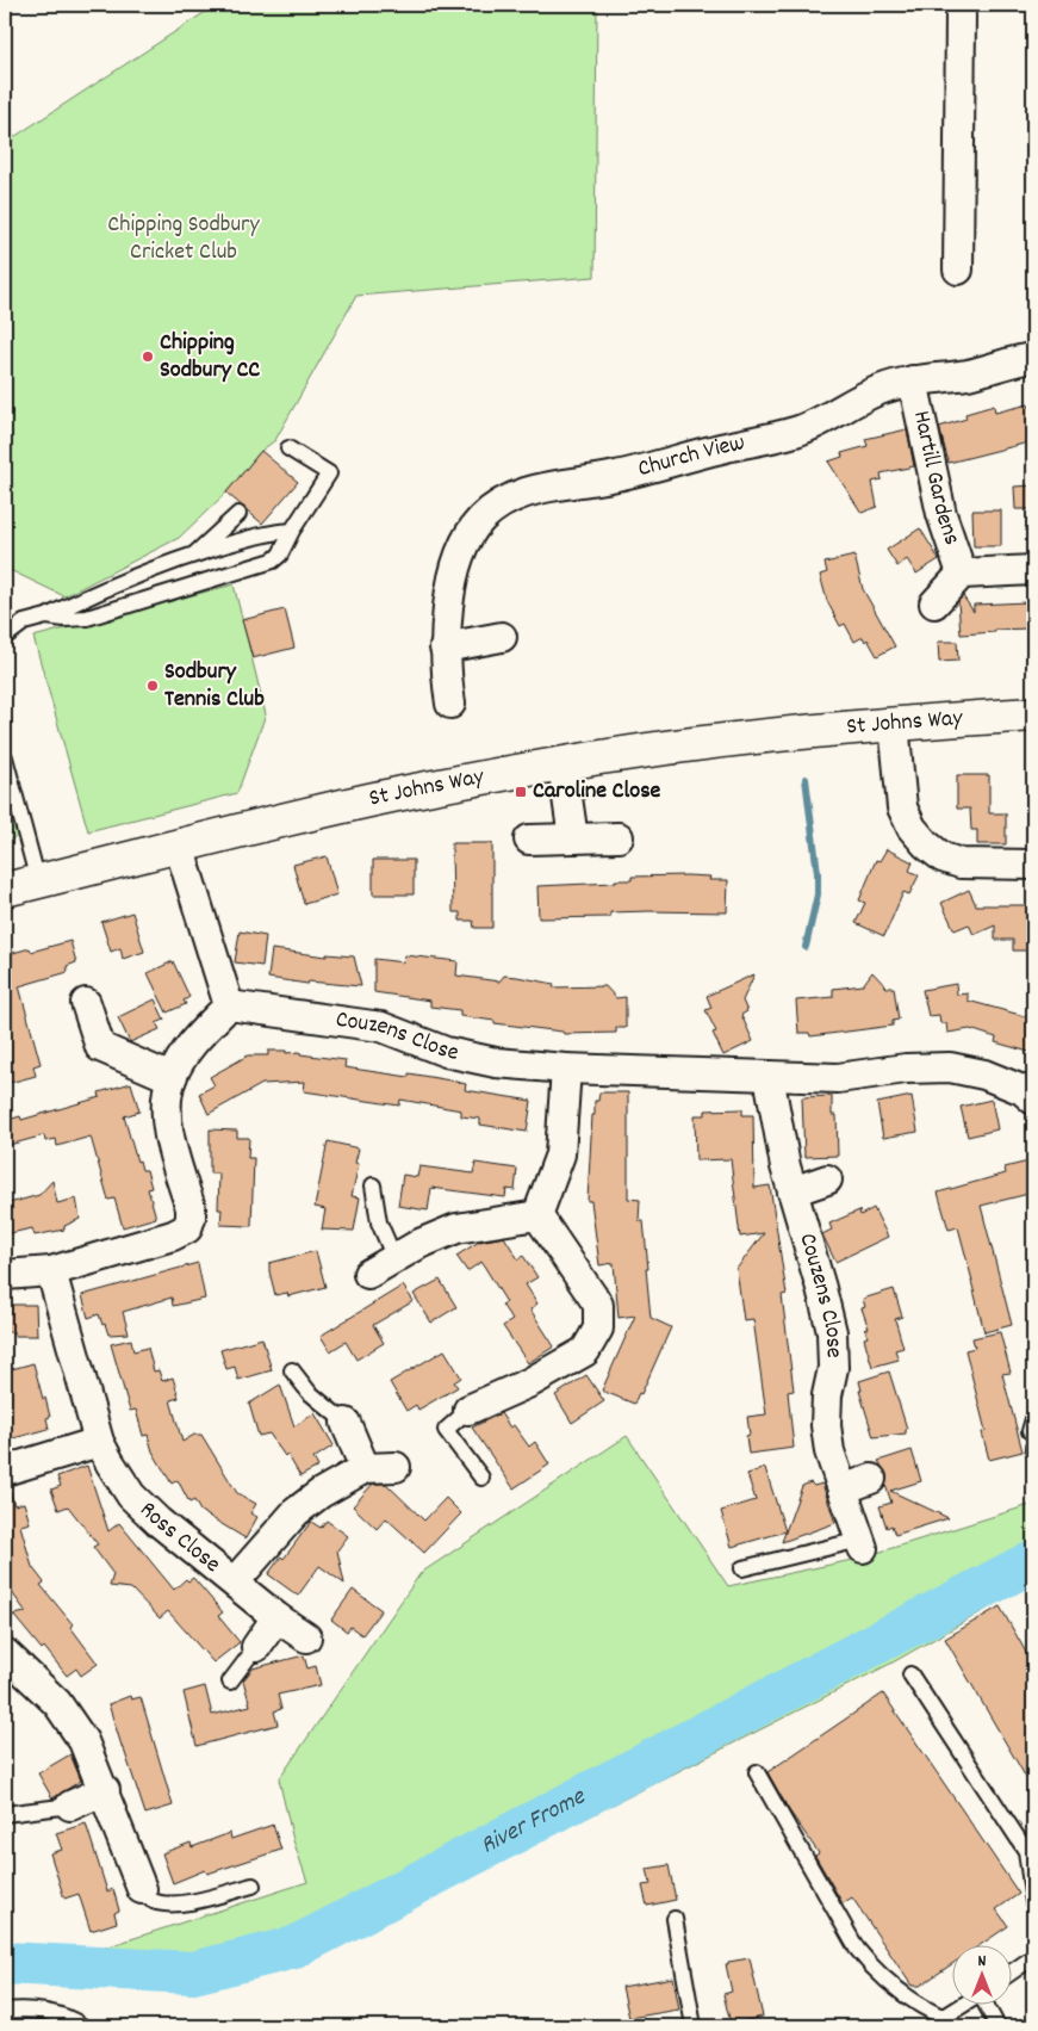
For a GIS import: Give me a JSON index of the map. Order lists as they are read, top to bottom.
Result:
{
  "streets": {
    "street": [
      "Church View",
      "Hartill Gardens",
      "St Johns Way",
      "Couzens Close",
      "Ross Close"
    ]
  },
  "crossings": [
    ["Church View", "Hartill Gardens"]
  ],
  "water": ["River Frome"],
  "parks": ["Chipping Sodbury Cricket Club"],
  "places": {
    "other": ["Chipping Sodbury CC", "Sodbury Tennis Club"],
    "transit": ["Caroline Close"]
  },
  "north": "top"
}
